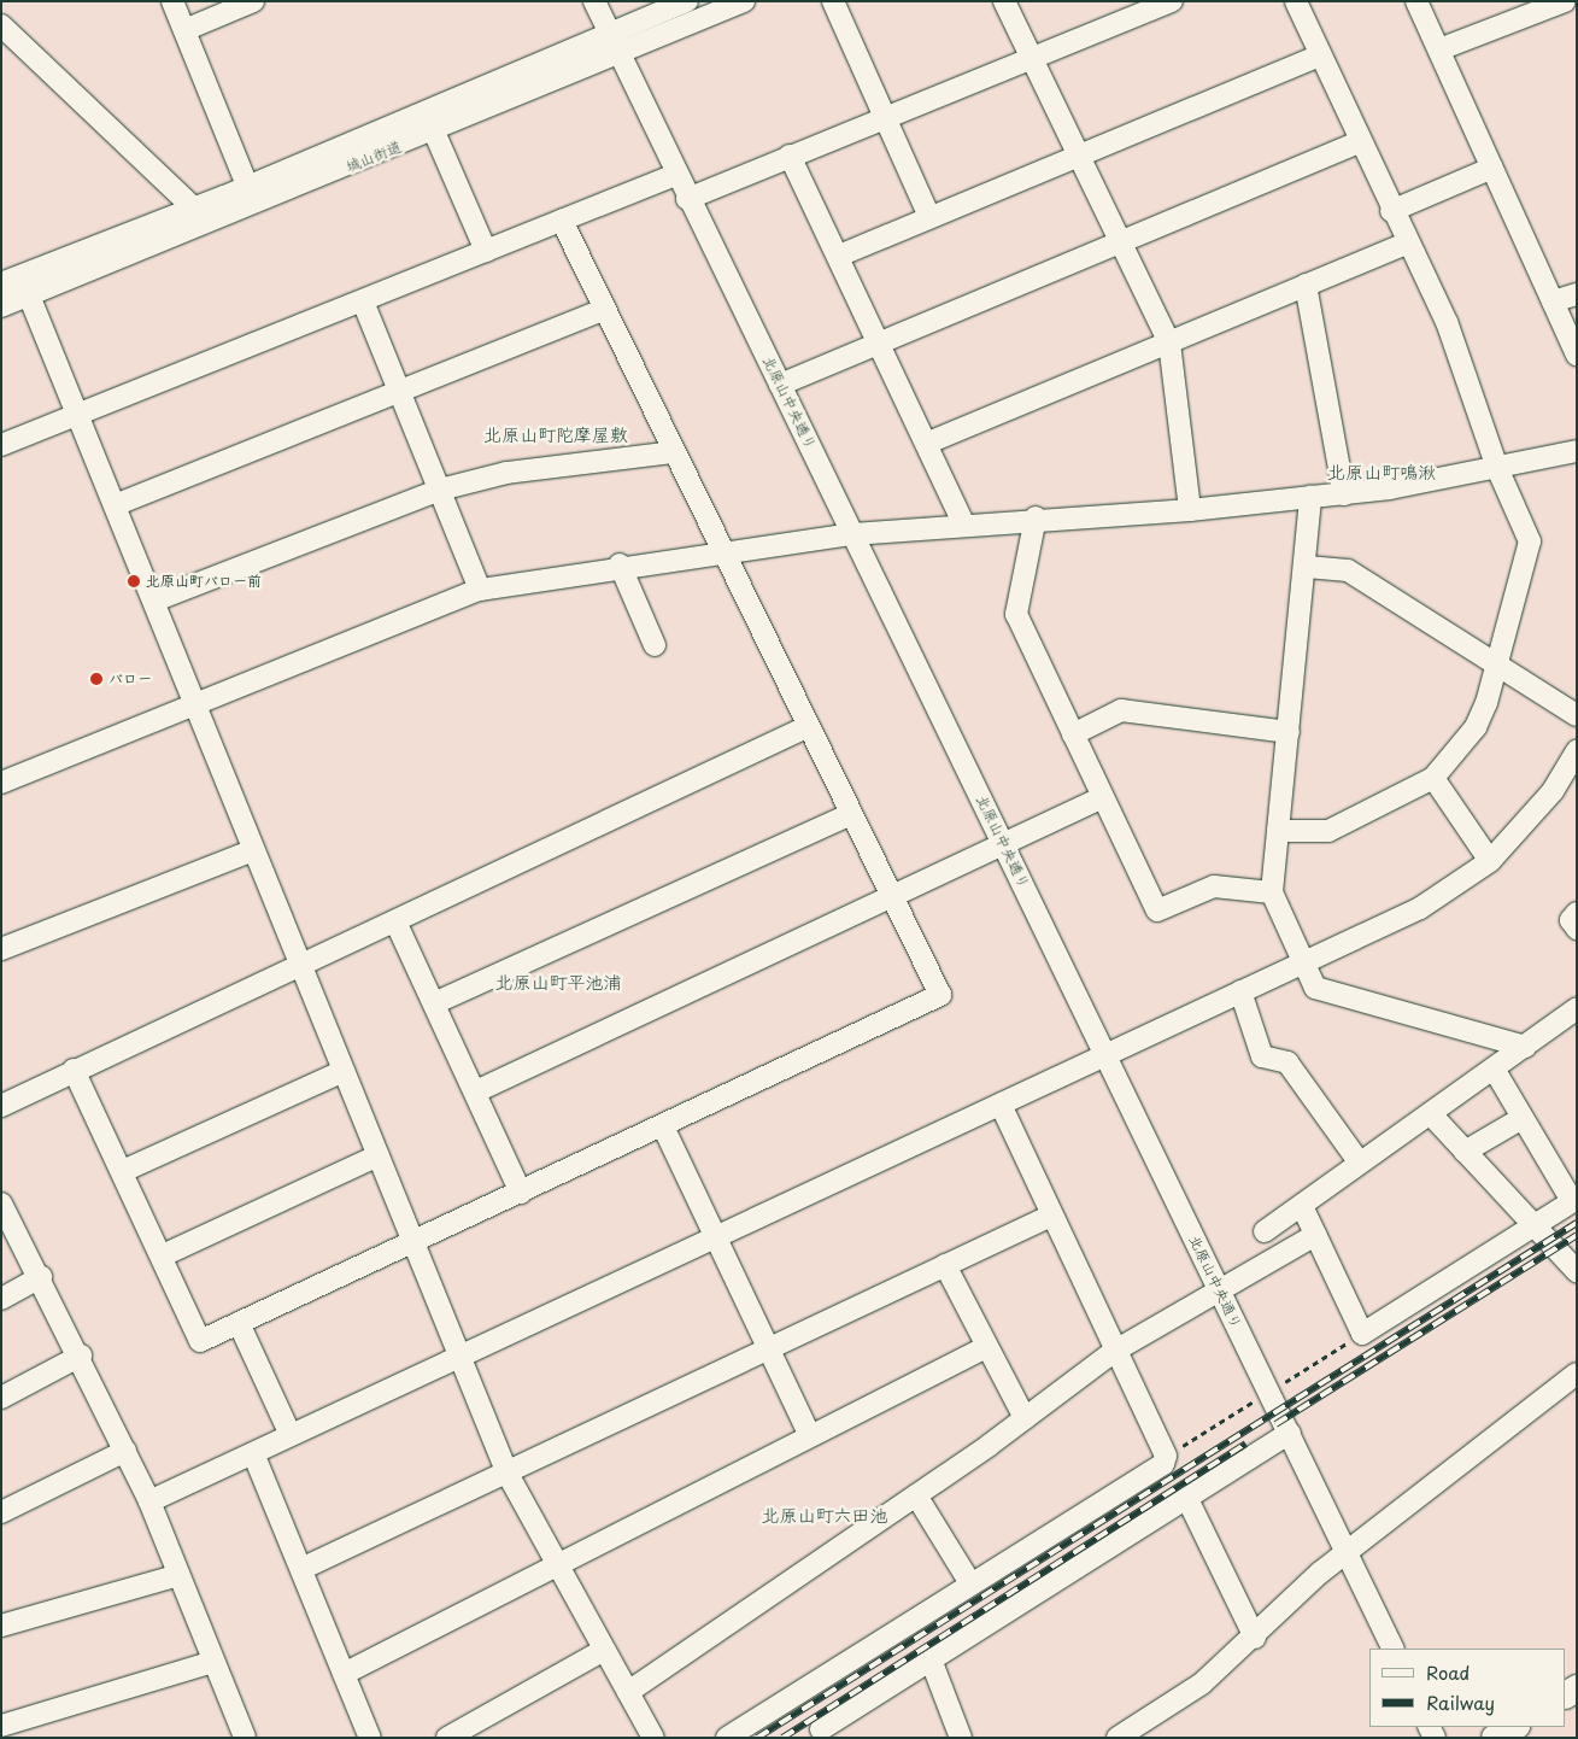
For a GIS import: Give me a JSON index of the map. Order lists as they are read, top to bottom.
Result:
{
  "streets": {
    "street": ["城山街道", "北原山中央通り"]
  },
  "crossings": [
    ["城山街道", "北原山中央通り"]
  ],
  "districts": [
    "北原山町陀摩屋敷",
    "北原山町鳴湫",
    "北原山町平池浦",
    "北原山町六田池"
  ],
  "places": ["北原山町バロー前", "バロー"],
  "legend": ["Road", "Railway"]
}
